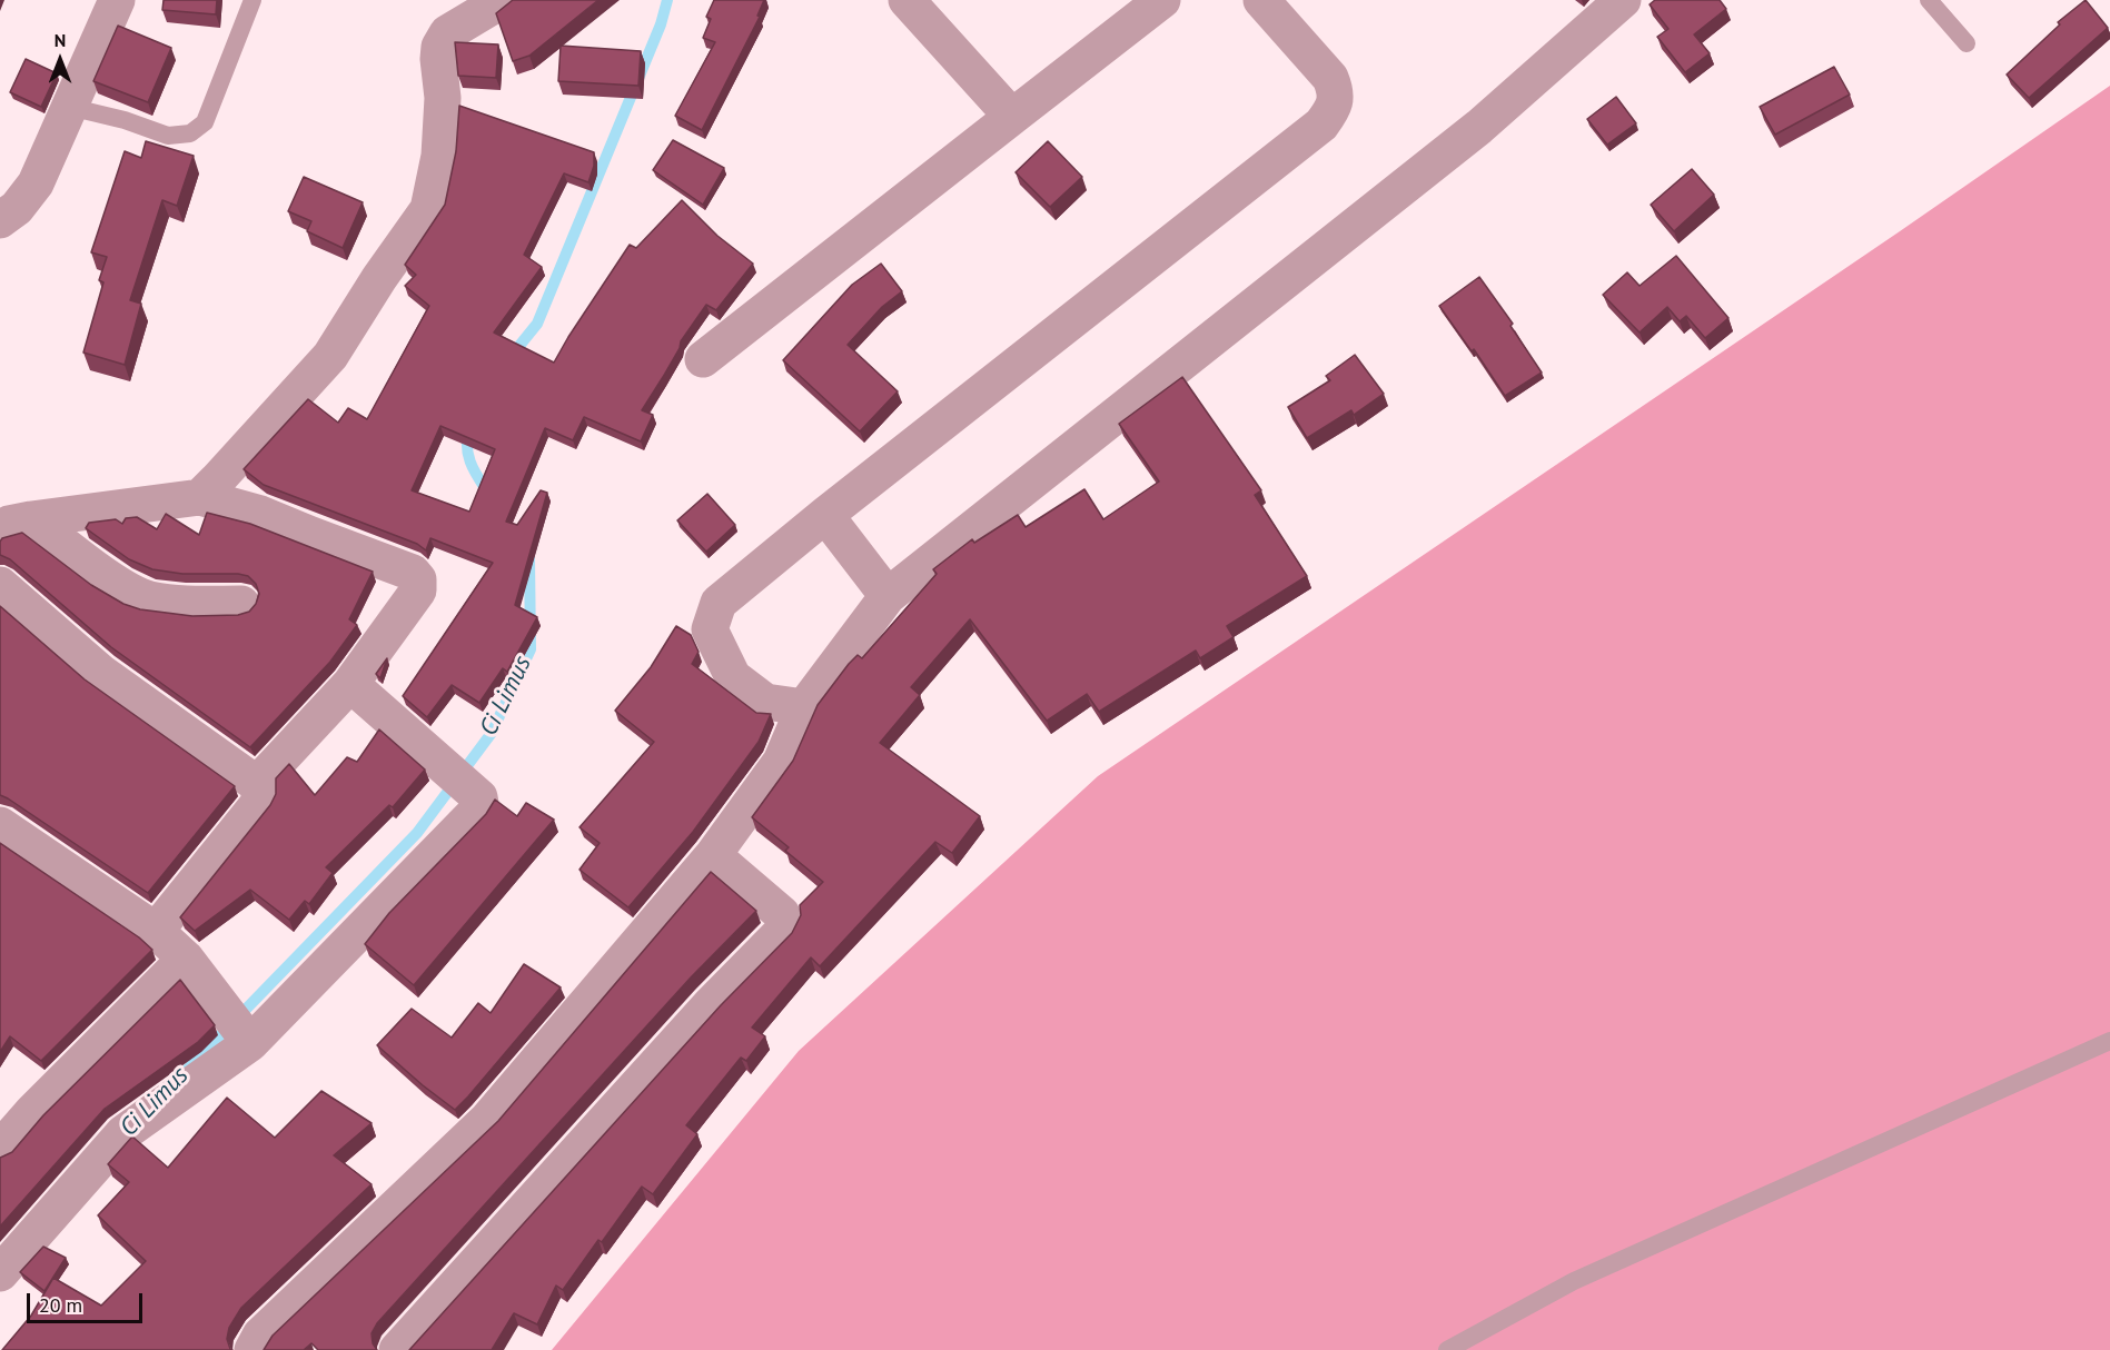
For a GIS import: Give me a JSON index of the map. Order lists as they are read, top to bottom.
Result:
{
  "water": ["Ci Limus"],
  "scale_bar": "20 m",
  "north": "top"
}
